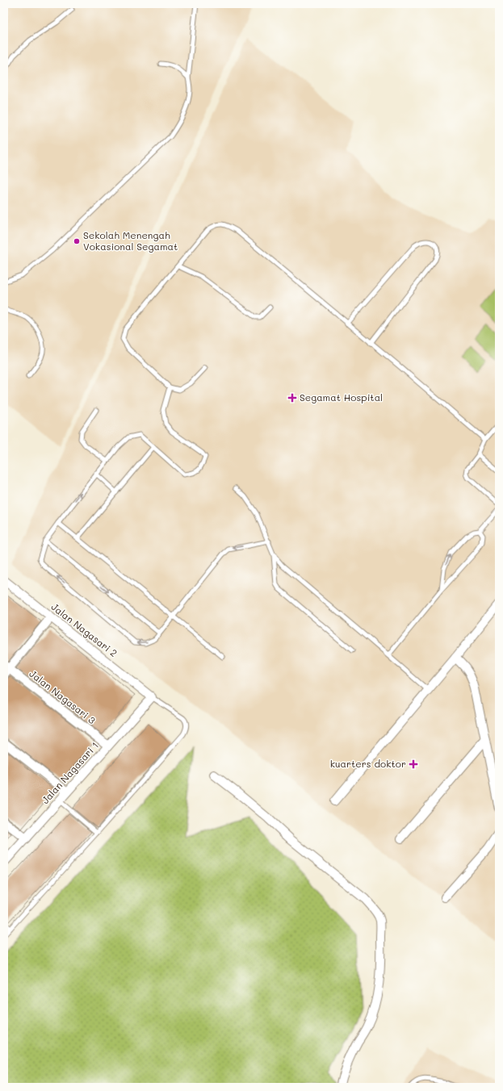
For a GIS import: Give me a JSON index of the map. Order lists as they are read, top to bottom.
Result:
{
  "streets": {
    "street": ["Jalan Nagasari 2", "Jalan Nagasari 3", "Jalan Nagasari 1"]
  },
  "crossings": [
    ["Jalan Nagasari 2", "Jalan Nagasari 1"],
    ["Jalan Nagasari 3", "Jalan Nagasari 1"]
  ],
  "places": {
    "other": ["Sekolah Menengah Vokasional Segamat"],
    "health": ["Segamat Hospital", "kuarters doktor"]
  }
}
